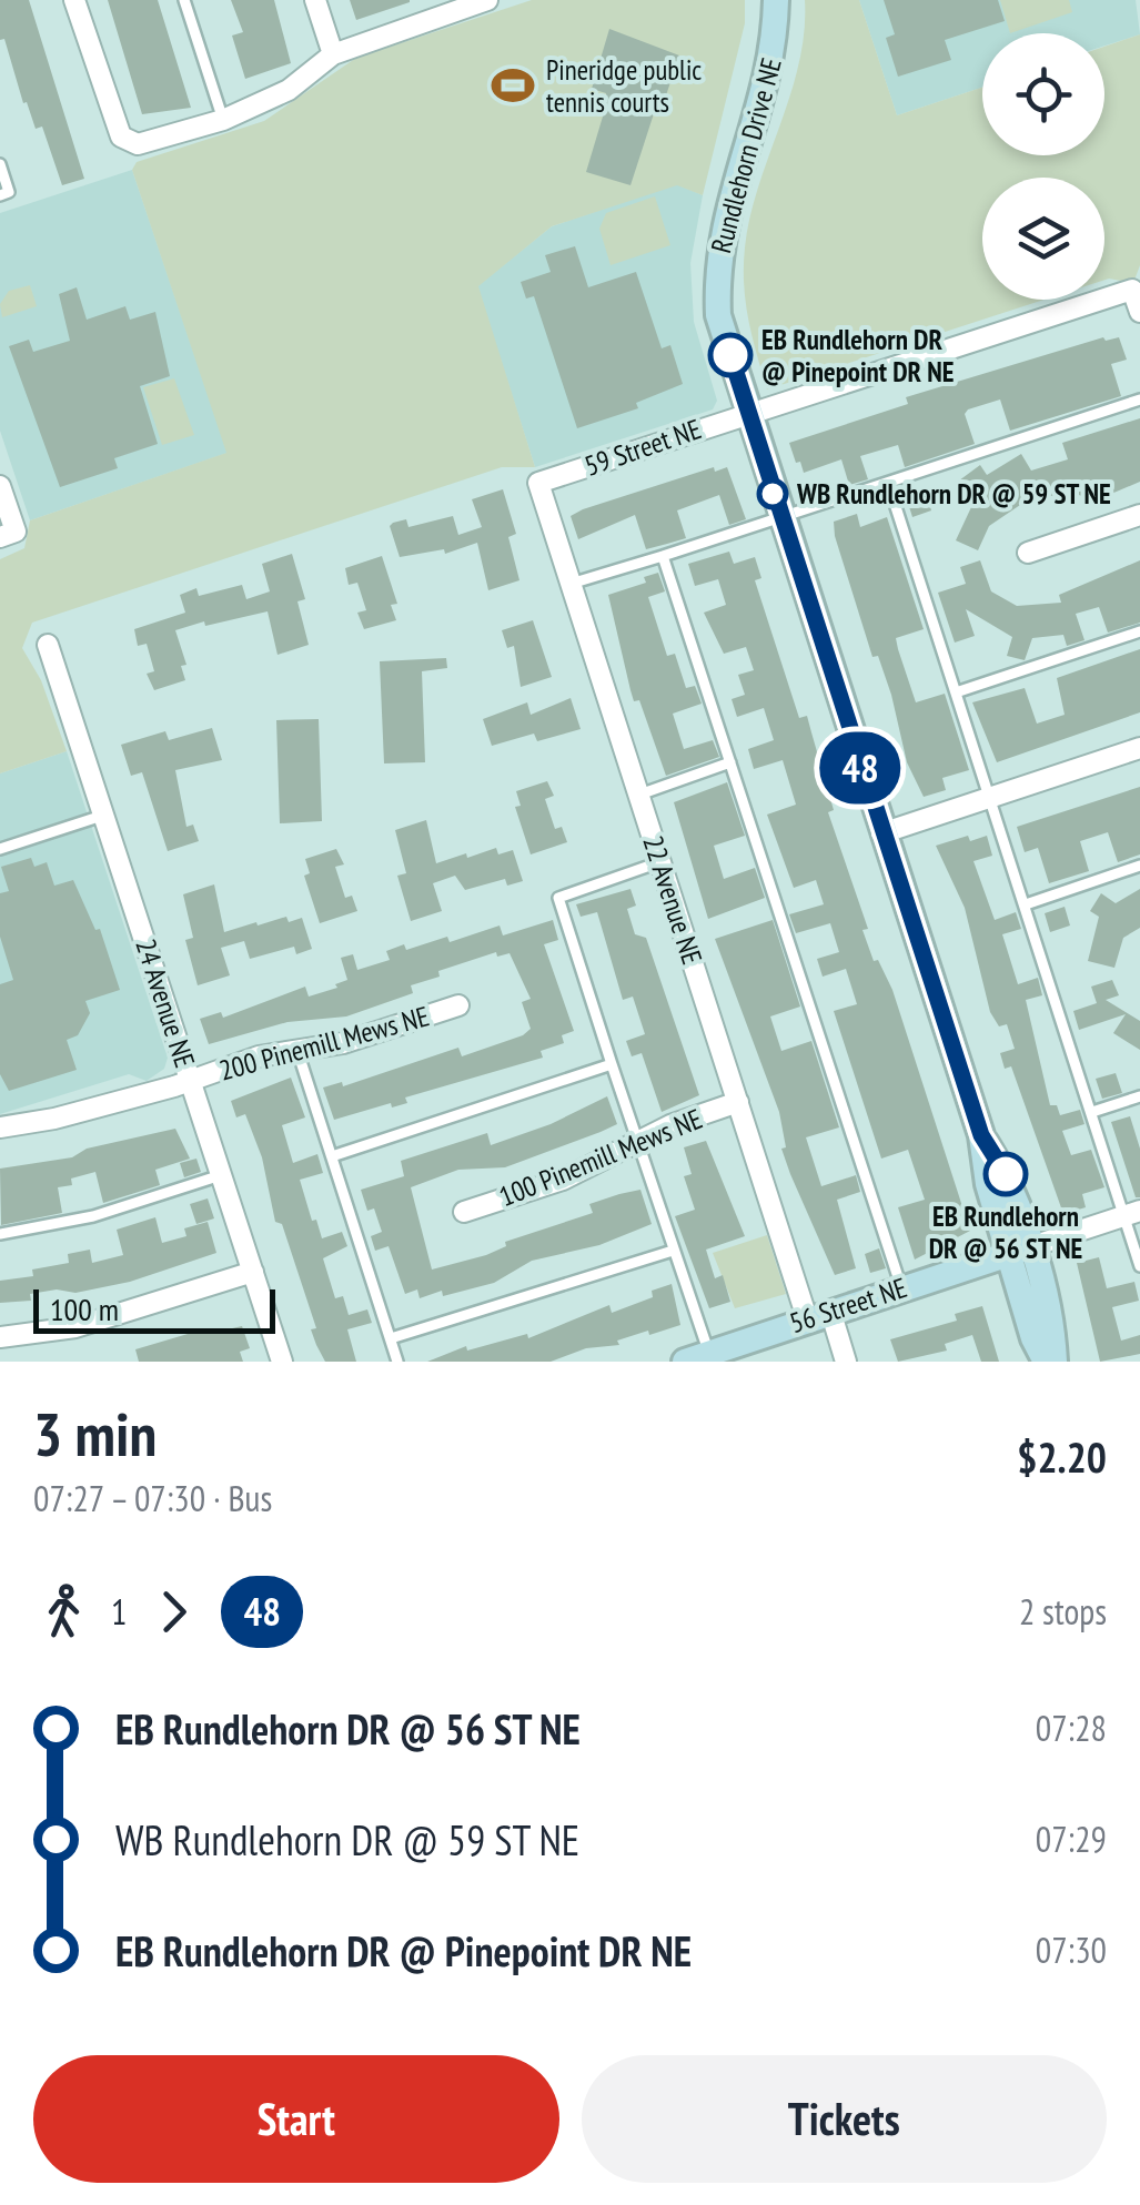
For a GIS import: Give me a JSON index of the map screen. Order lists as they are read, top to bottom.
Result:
{
  "streets": {
    "street": [
      "Rundlehorn Drive NE",
      "59 Street NE",
      "22 Avenue NE",
      "24 Avenue NE",
      "200 Pinemill Mews NE",
      "100 Pinemill Mews NE",
      "56 Street NE"
    ]
  },
  "crossings": [
    ["Rundlehorn Drive NE", "59 Street NE"],
    ["Rundlehorn Drive NE", "56 Street NE"],
    ["59 Street NE", "22 Avenue NE"],
    ["22 Avenue NE", "100 Pinemill Mews NE"],
    ["22 Avenue NE", "56 Street NE"],
    ["24 Avenue NE", "200 Pinemill Mews NE"]
  ],
  "places": {
    "sports": ["Pineridge public tennis courts"],
    "other": ["EB Rundlehorn DR @ Pinepoint DR NE", "WB Rundlehorn DR @ 59 ST NE", "EB Rundlehorn DR @ 56 ST NE"]
  },
  "lines": ["bus line 48"],
  "scale_bar": "100 m",
  "page": {
    "on_map": "48",
    "scale": "100 m",
    "heading": ["3 min", "07:27 – 07:30 · Bus", "$2.20"],
    "legs": ["1", "48", "2 stops"],
    "list": [
      {
        "name": "EB Rundlehorn DR @ 56 ST NE",
        "value": "07:28"
      },
      {
        "name": "WB Rundlehorn DR @ 59 ST NE",
        "value": "07:29"
      },
      {
        "name": "EB Rundlehorn DR @ Pinepoint DR NE",
        "value": "07:30"
      }
    ],
    "buttons": ["Start", "Tickets"]
  }
}
